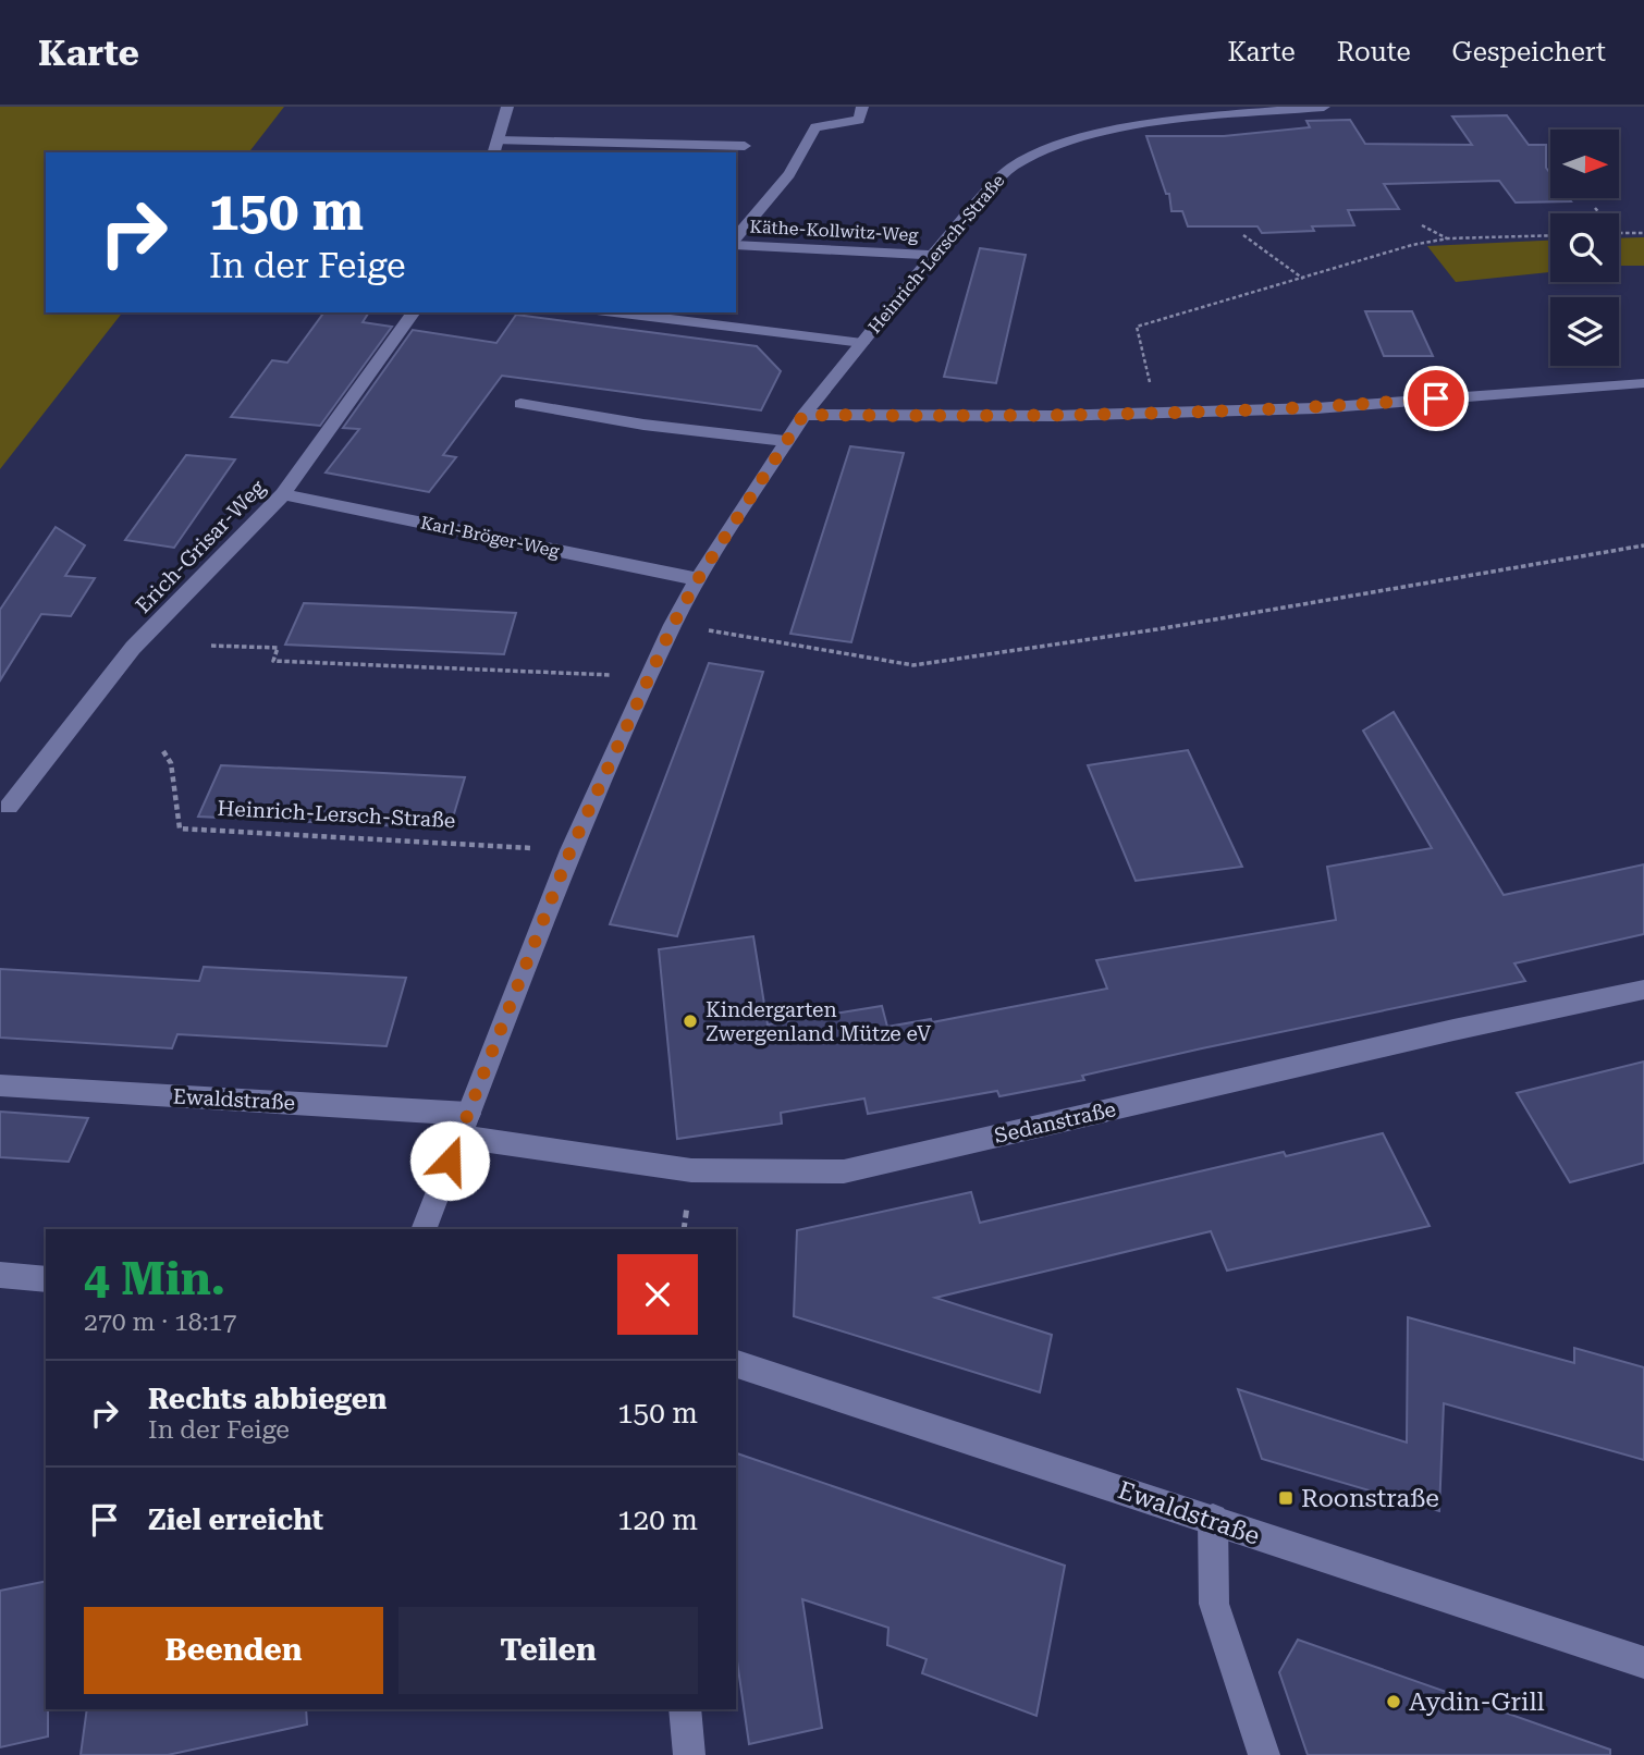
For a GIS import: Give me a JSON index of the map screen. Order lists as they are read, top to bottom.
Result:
{
  "streets": {
    "street": [
      "Käthe-Kollwitz-Weg",
      "Heinrich-Lersch-Straße",
      "Karl-Bröger-Weg",
      "Erich-Grisar-Weg",
      "Ewaldstraße",
      "Sedanstraße"
    ]
  },
  "crossings": [
    ["Käthe-Kollwitz-Weg", "Heinrich-Lersch-Straße"],
    ["Heinrich-Lersch-Straße", "Karl-Bröger-Weg"],
    ["Heinrich-Lersch-Straße", "Ewaldstraße"],
    ["Heinrich-Lersch-Straße", "Sedanstraße"],
    ["Karl-Bröger-Weg", "Erich-Grisar-Weg"],
    ["Ewaldstraße", "Sedanstraße"]
  ],
  "places": {
    "other": ["Kindergarten Zwergenland Mütze eV", "Aydin-Grill"],
    "transit": ["Roonstraße"]
  },
  "north": "right",
  "page": {
    "header": "Karte",
    "nav": ["Karte", "Route", "Gespeichert"],
    "turn": ["150 m", "In der Feige"],
    "heading": ["4 Min.", "270 m · 18:17"],
    "list": [
      {
        "name": "Rechts abbiegen",
        "note": "In der Feige",
        "value": "150 m"
      },
      {
        "name": "Ziel erreicht",
        "value": "120 m"
      }
    ],
    "buttons": ["Beenden", "Teilen"]
  }
}
